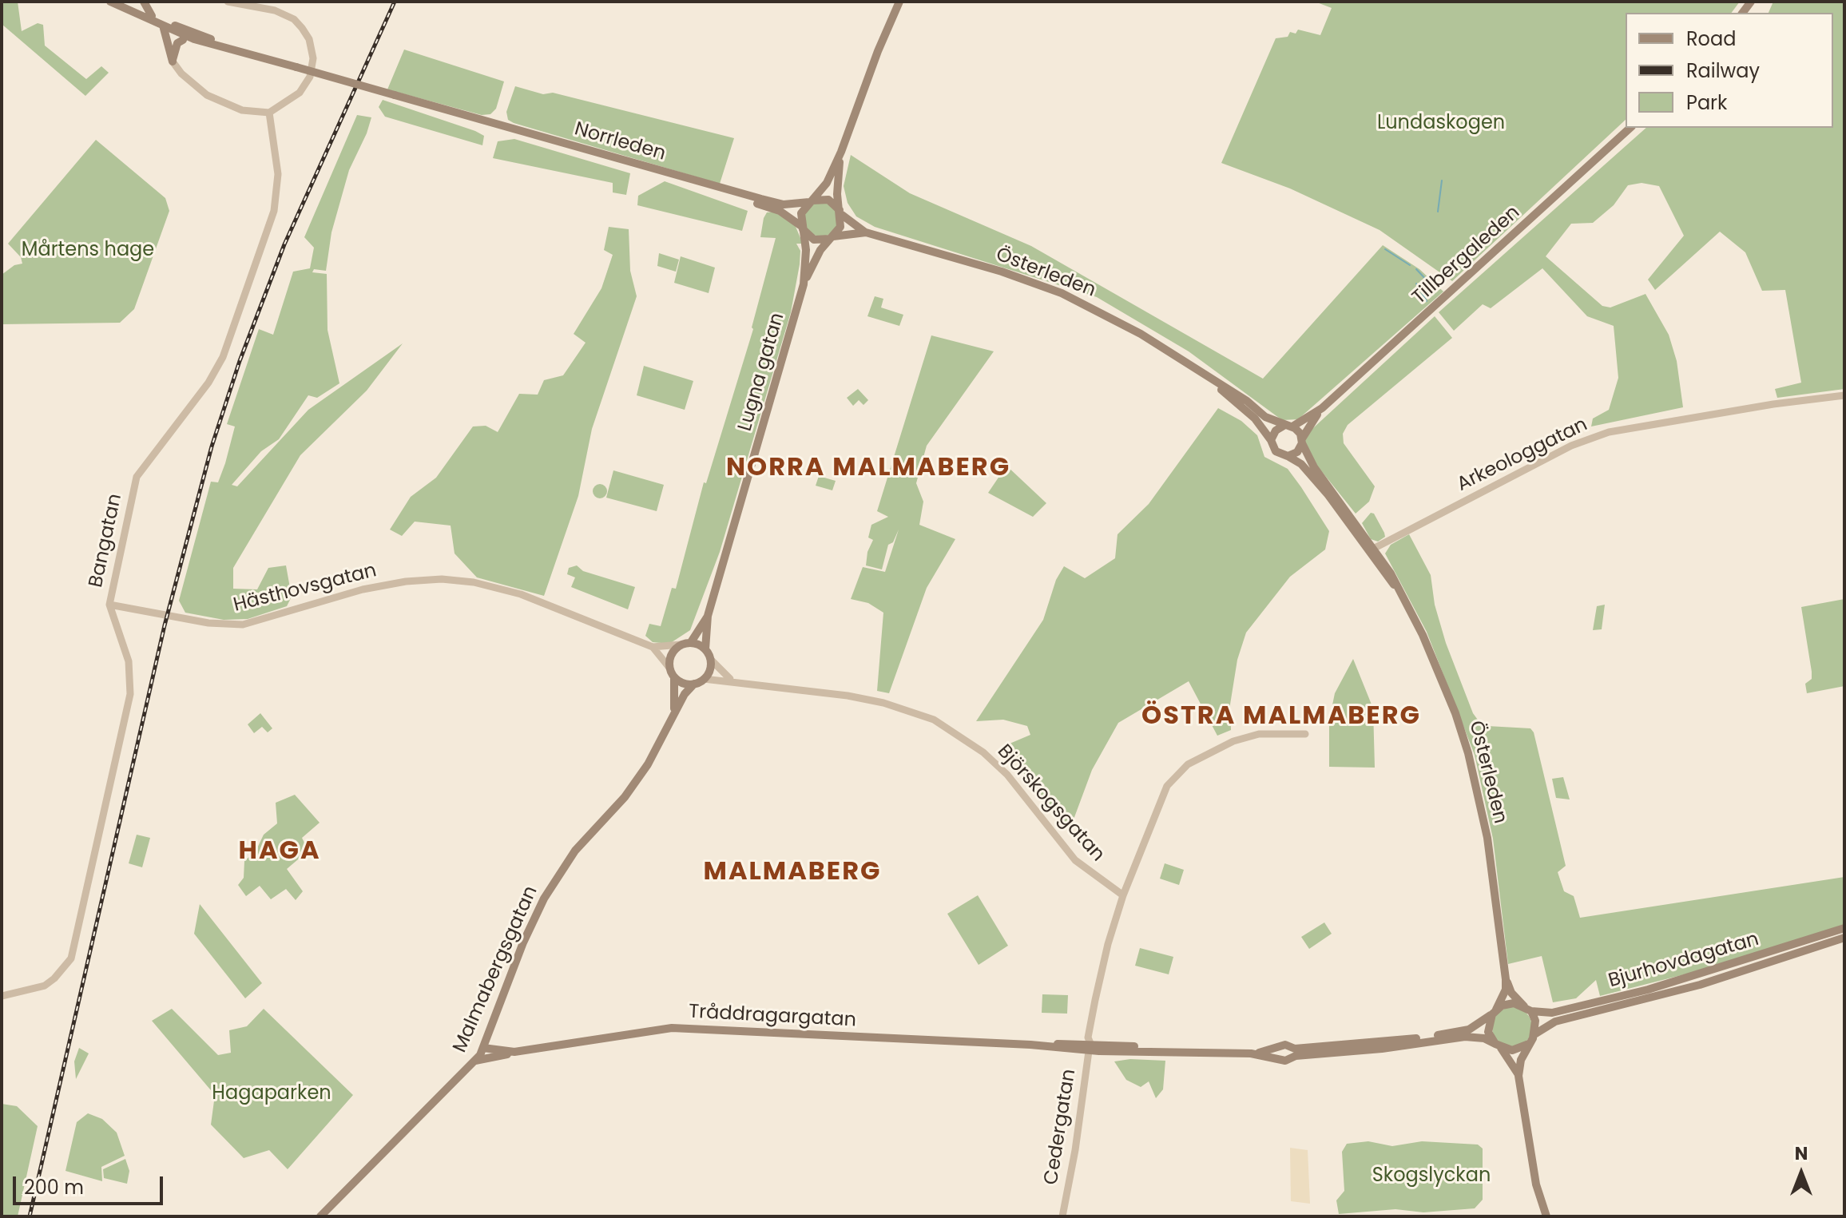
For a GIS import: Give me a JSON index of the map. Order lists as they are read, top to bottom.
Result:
{
  "streets": {
    "main road": [
      "Norrleden",
      "Tillbergaleden",
      "Österleden",
      "Lugna gatan",
      "Bjurhovdagatan",
      "Malmabergsgatan",
      "Tråddragargatan"
    ],
    "street": [
      "Arkeologgatan",
      "Bangatan",
      "Hästhovsgatan",
      "Björskogsgatan",
      "Cedergatan"
    ]
  },
  "crossings": [
    ["Norrleden", "Österleden"],
    ["Norrleden", "Lugna gatan"],
    ["Tillbergaleden", "Österleden"],
    ["Österleden", "Lugna gatan"],
    ["Österleden", "Arkeologgatan"],
    ["Österleden", "Bjurhovdagatan"],
    ["Österleden", "Tråddragargatan"],
    ["Lugna gatan", "Hästhovsgatan"],
    ["Lugna gatan", "Björskogsgatan"],
    ["Lugna gatan", "Malmabergsgatan"],
    ["Bangatan", "Hästhovsgatan"],
    ["Hästhovsgatan", "Björskogsgatan"],
    ["Hästhovsgatan", "Malmabergsgatan"],
    ["Björskogsgatan", "Malmabergsgatan"],
    ["Björskogsgatan", "Cedergatan"],
    ["Bjurhovdagatan", "Tråddragargatan"],
    ["Malmabergsgatan", "Tråddragargatan"],
    ["Tråddragargatan", "Cedergatan"]
  ],
  "districts": [
    "NORRA MALMABERG",
    "ÖSTRA MALMABERG",
    "HAGA",
    "MALMABERG"
  ],
  "parks": [
    "Lundaskogen",
    "Mårtens hage",
    "Hagaparken",
    "Skogslyckan"
  ],
  "legend": ["Road", "Railway", "Park"],
  "scale_bar": "200 m",
  "north": "top"
}
